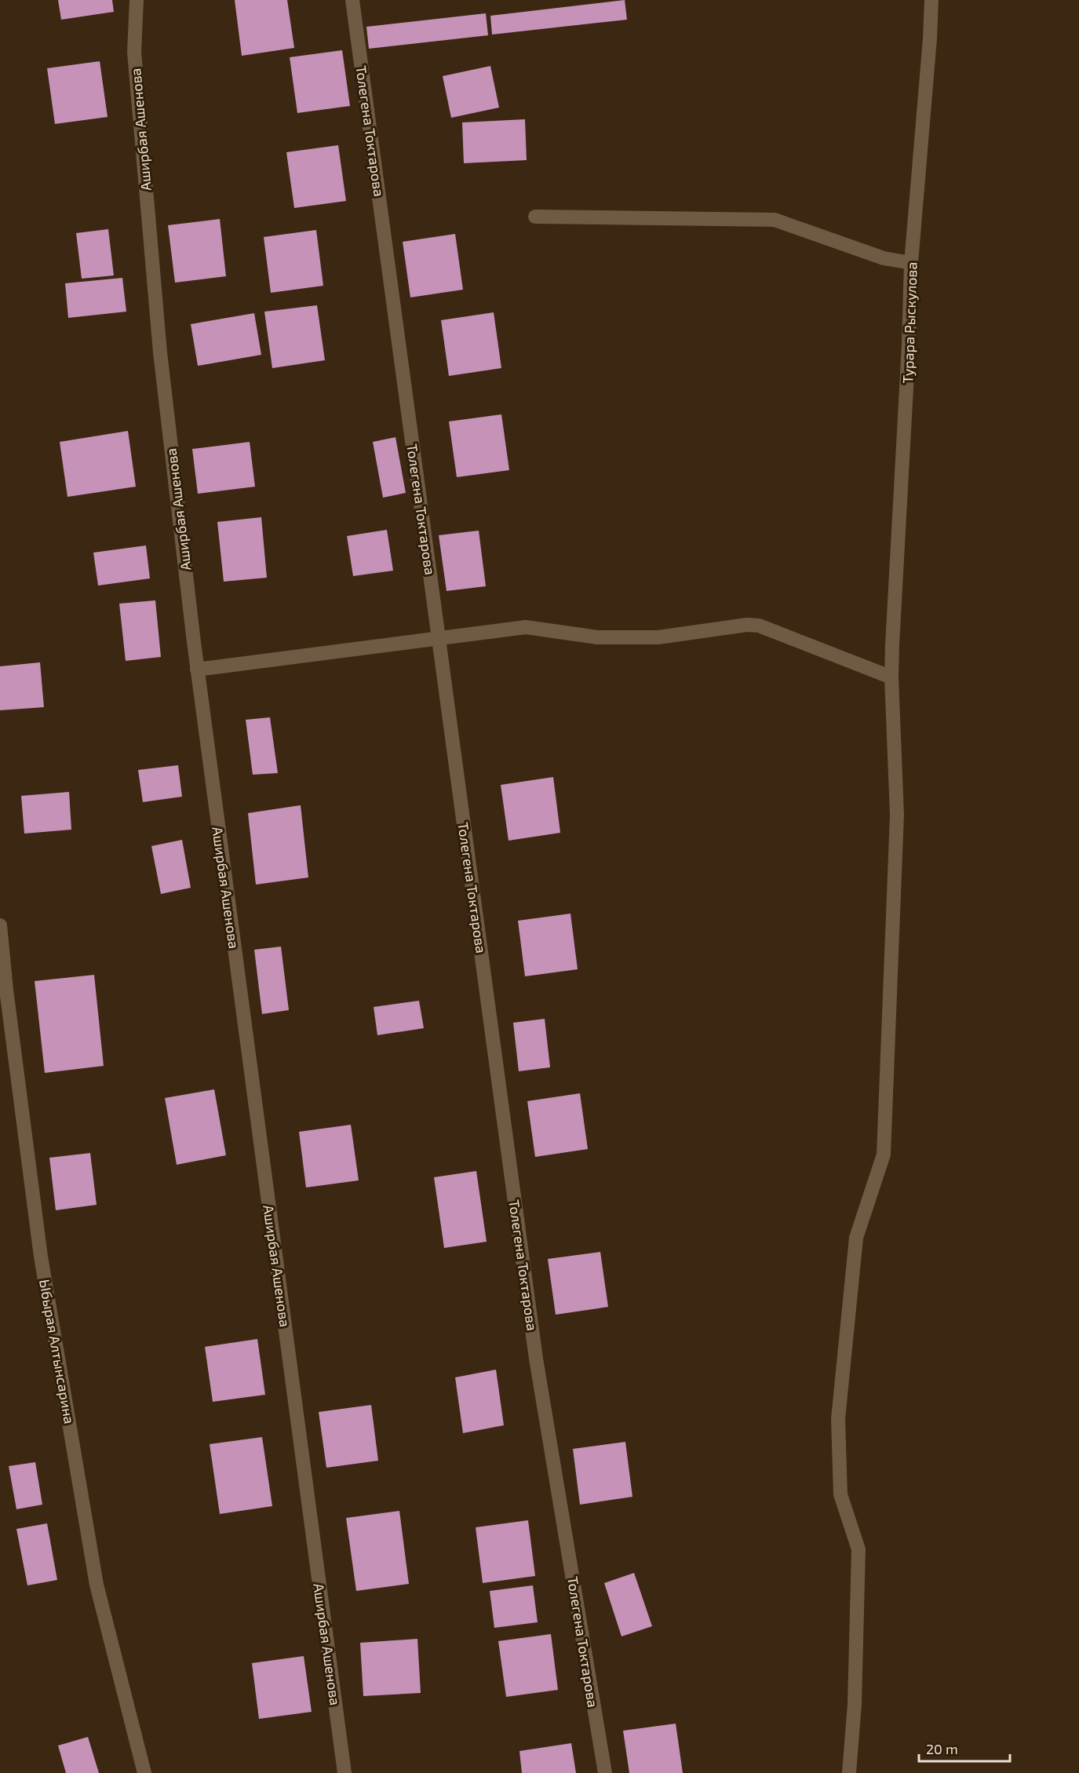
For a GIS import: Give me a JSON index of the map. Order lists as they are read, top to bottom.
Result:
{
  "streets": {
    "street": [
      "Аширбая Ашенова",
      "Толегена Токтарова",
      "Турара Рыскулова",
      "Ыбырая Алтынсарина"
    ]
  },
  "scale_bar": "20 m"
}
